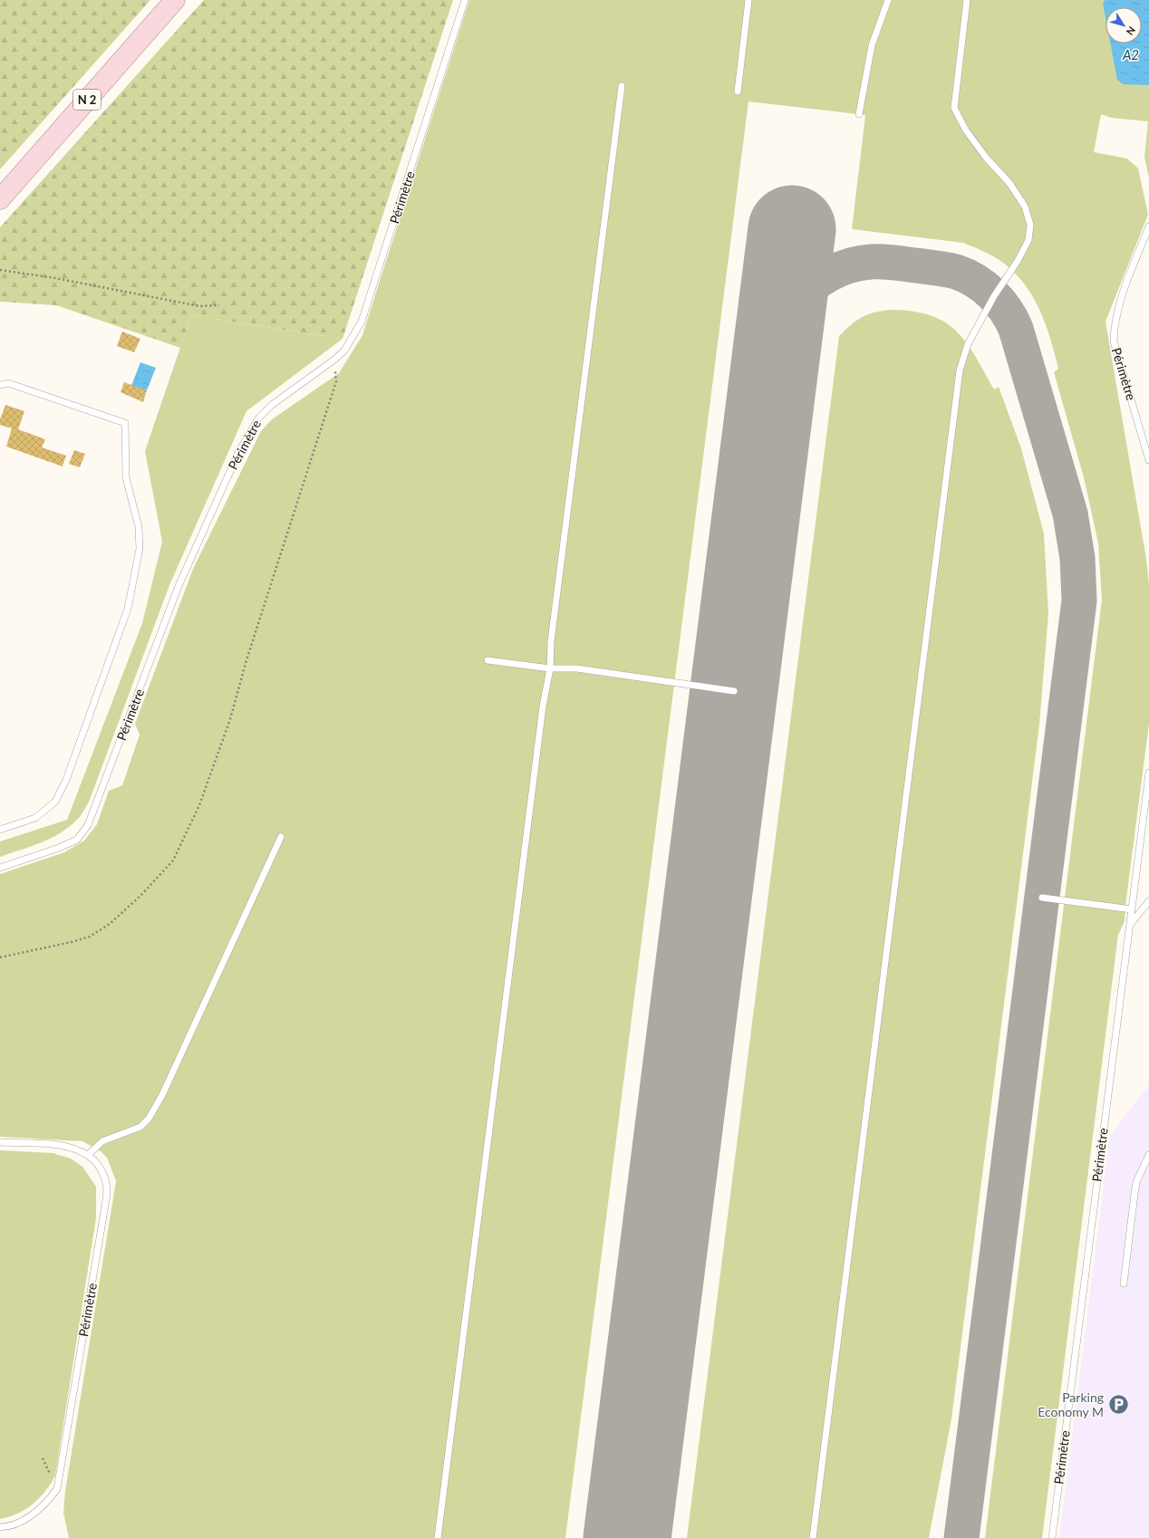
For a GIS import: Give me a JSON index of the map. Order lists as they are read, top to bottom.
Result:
{
  "streets": {
    "main road": ["N 2"],
    "lane": ["Périmètre"]
  },
  "water": ["A2"],
  "places": {
    "parking": ["Parking Economy M"]
  },
  "north": "bottom right"
}
